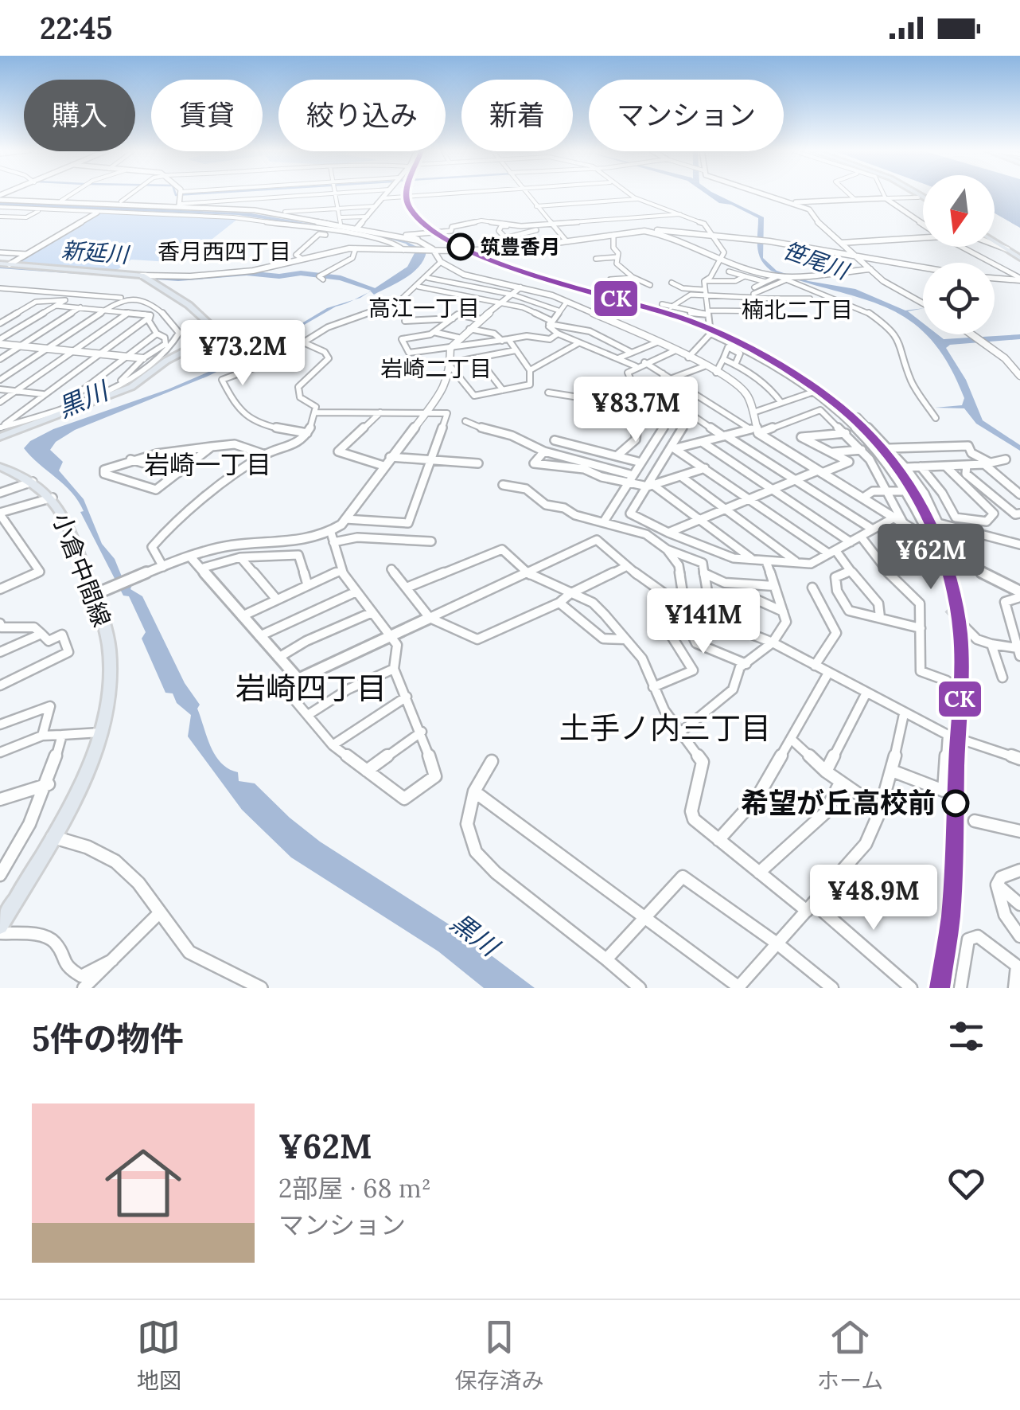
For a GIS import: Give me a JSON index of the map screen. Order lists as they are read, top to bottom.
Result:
{
  "streets": {
    "main road": ["小倉中間線"]
  },
  "districts": [
    "香月西四丁目",
    "高江一丁目",
    "楠北二丁目",
    "岩崎二丁目",
    "岩崎一丁目",
    "岩崎四丁目",
    "土手ノ内三丁目"
  ],
  "water": ["新延川", "笹尾川", "黒川"],
  "places": ["筑豊香月", "希望が丘高校前"],
  "lines": ["transit line CK"],
  "north": "bottom",
  "page": {
    "status": "22:45",
    "chip": [
      "購入",
      "賃貸",
      "絞り込み",
      "新着",
      "マンション"
    ],
    "price": [
      "¥73.2M",
      "¥83.7M",
      "¥62M",
      "¥141M",
      "¥48.9M"
    ],
    "heading": "5件の物件",
    "list": [
      {
        "name": "¥62M",
        "note": "2部屋 · 68 m² · マンション"
      }
    ],
    "tabs": ["地図", "保存済み", "ホーム"]
  }
}
